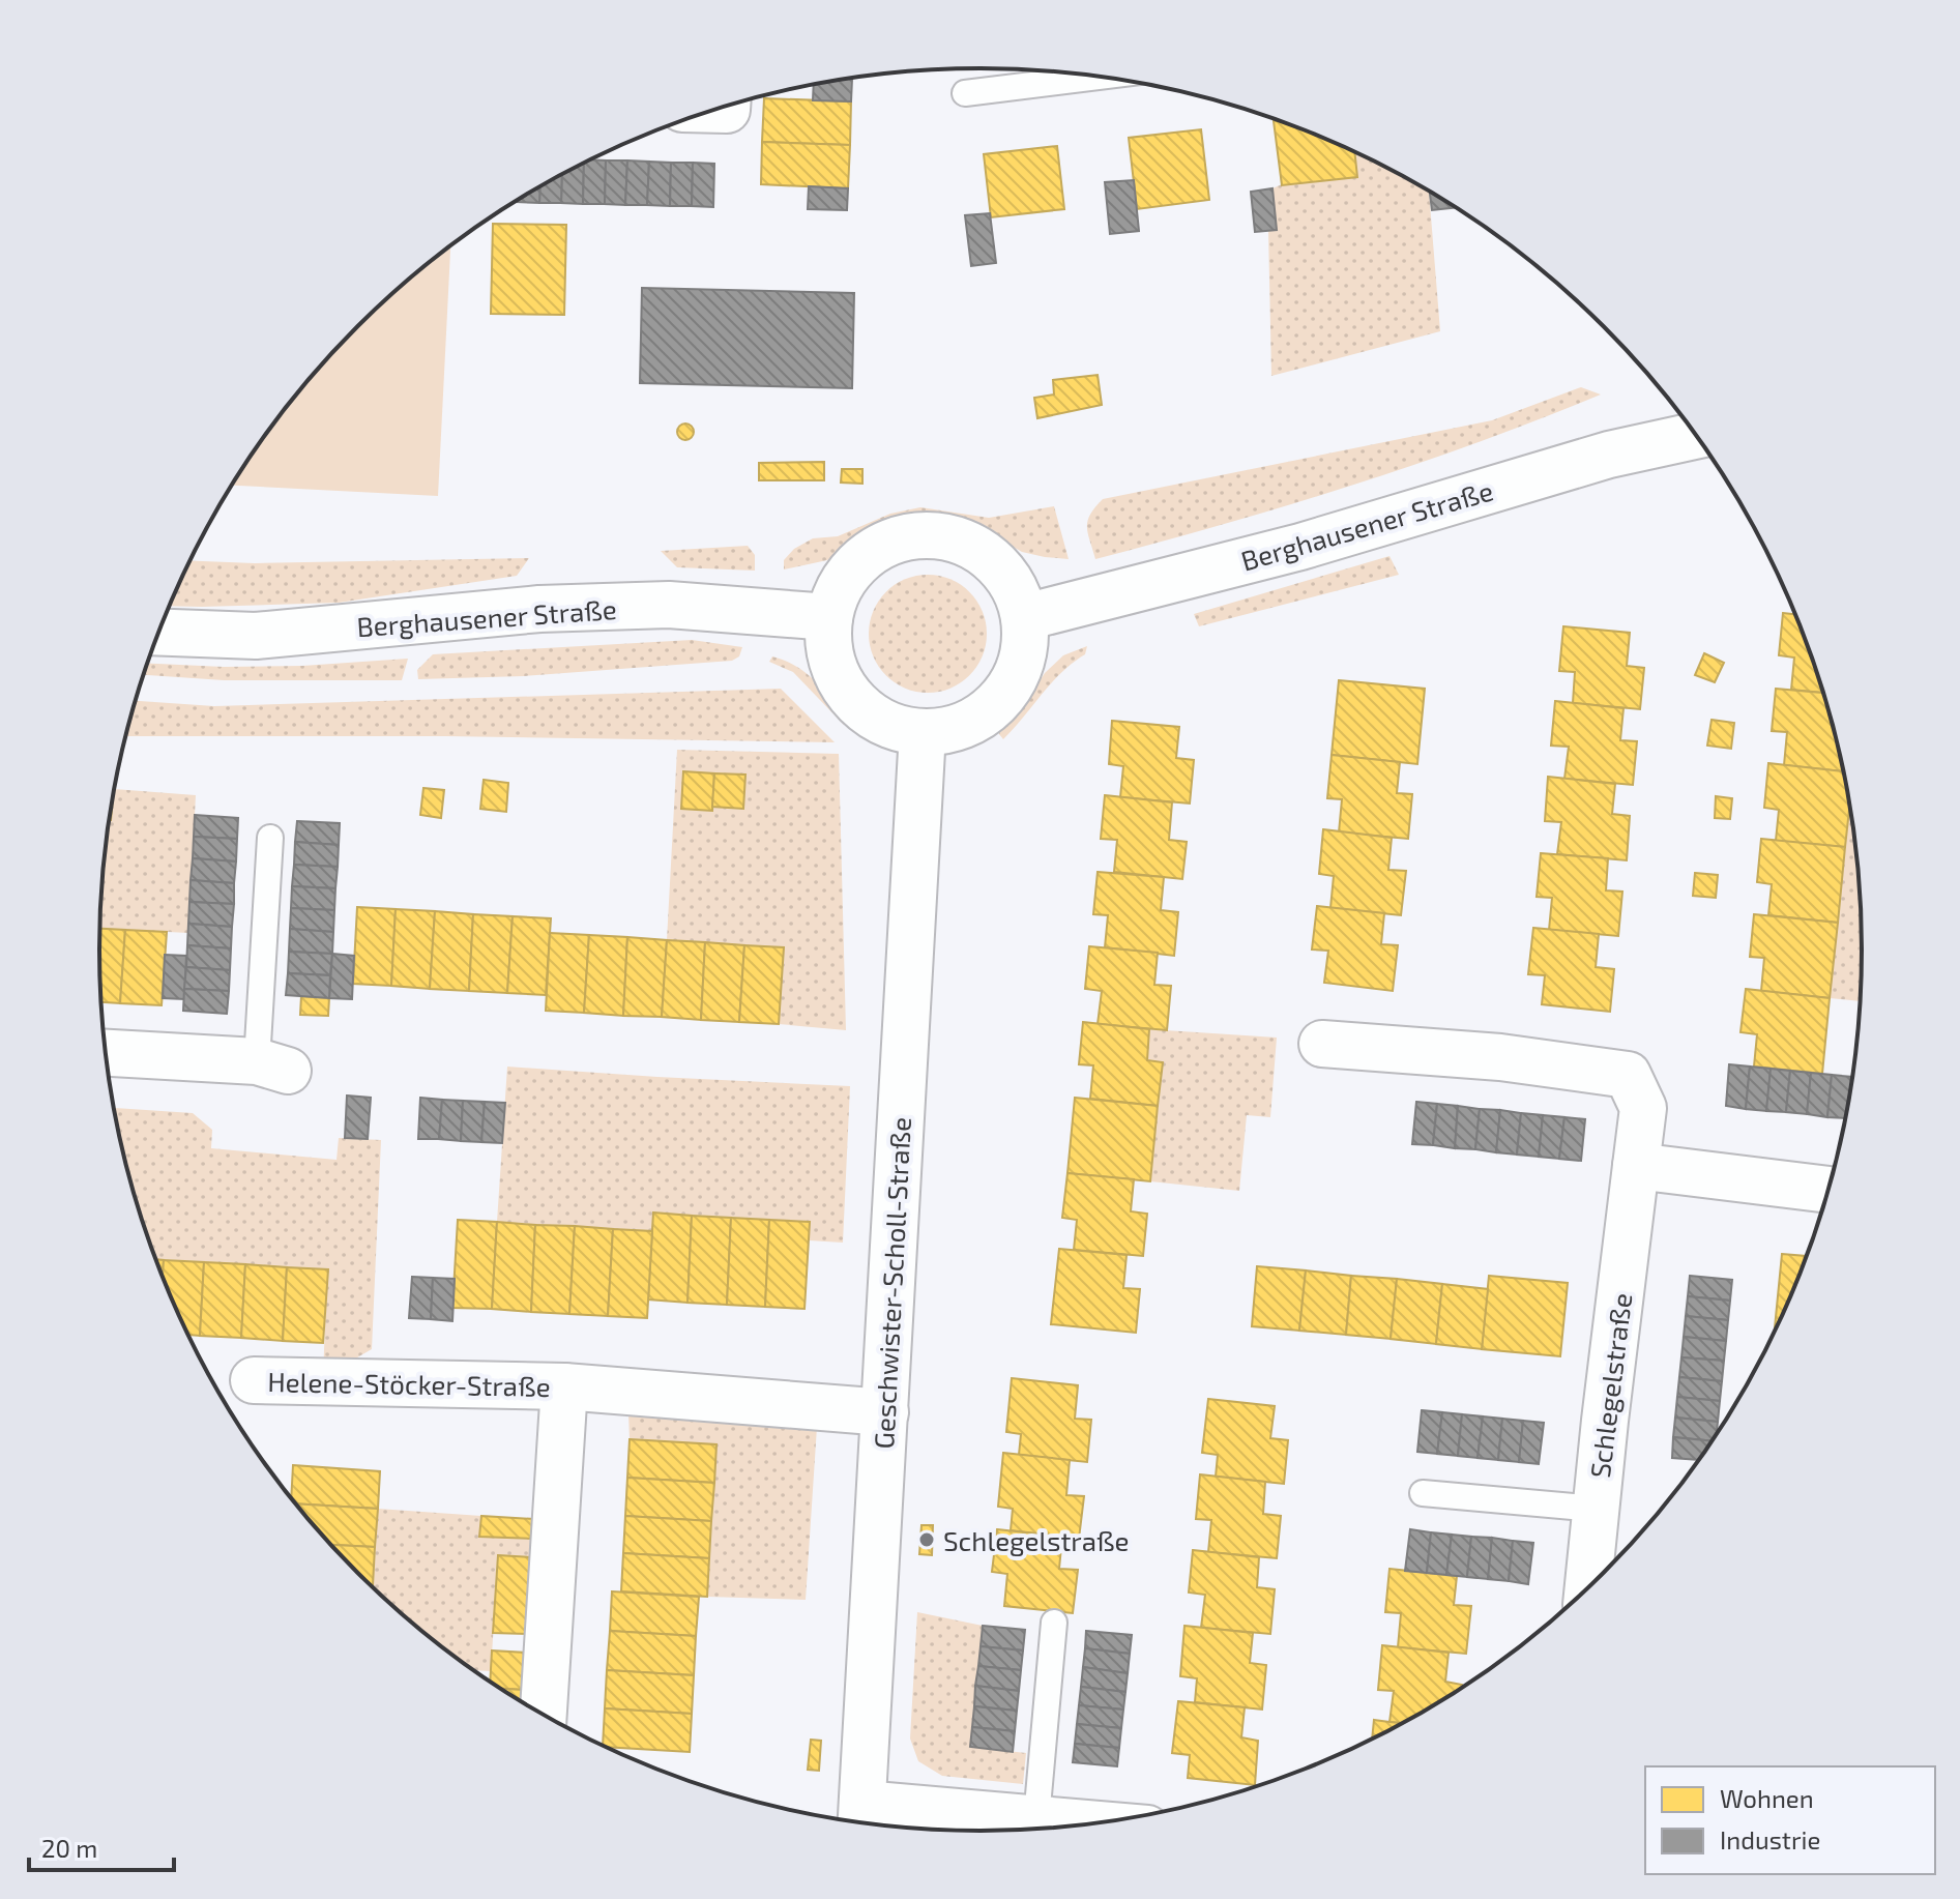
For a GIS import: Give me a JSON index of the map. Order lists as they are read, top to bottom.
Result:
{
  "streets": {
    "street": [
      "Berghausener Straße",
      "Geschwister-Scholl-Straße",
      "Helene-Stöcker-Straße",
      "Schlegelstraße"
    ]
  },
  "crossings": [
    ["Berghausener Straße", "Geschwister-Scholl-Straße"],
    ["Geschwister-Scholl-Straße", "Helene-Stöcker-Straße"]
  ],
  "places": ["Schlegelstraße"],
  "legend": ["Wohnen", "Industrie"],
  "scale_bar": "20 m"
}
